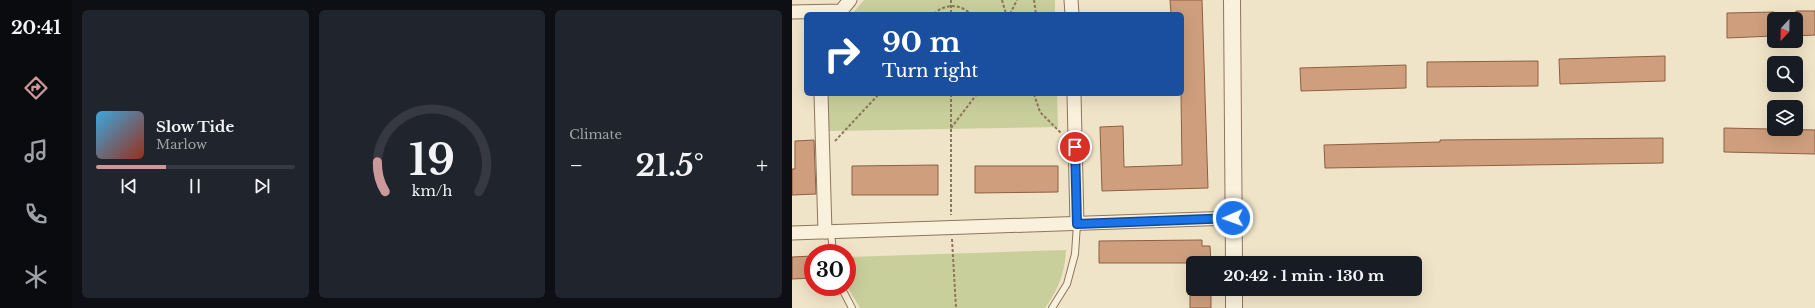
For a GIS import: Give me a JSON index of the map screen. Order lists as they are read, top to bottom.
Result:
{
  "north": "bottom",
  "page": {
    "tabs": "20:41",
    "tile": "Climate",
    "turn": ["90 m", "Turn right"],
    "song": ["Slow Tide", "Marlow"],
    "heat": ["−", "21.5°", "+"],
    "limit": "30",
    "trip": "20:42 · 1 min · 130 m",
    "gauge": ["19", "km/h"]
  }
}
